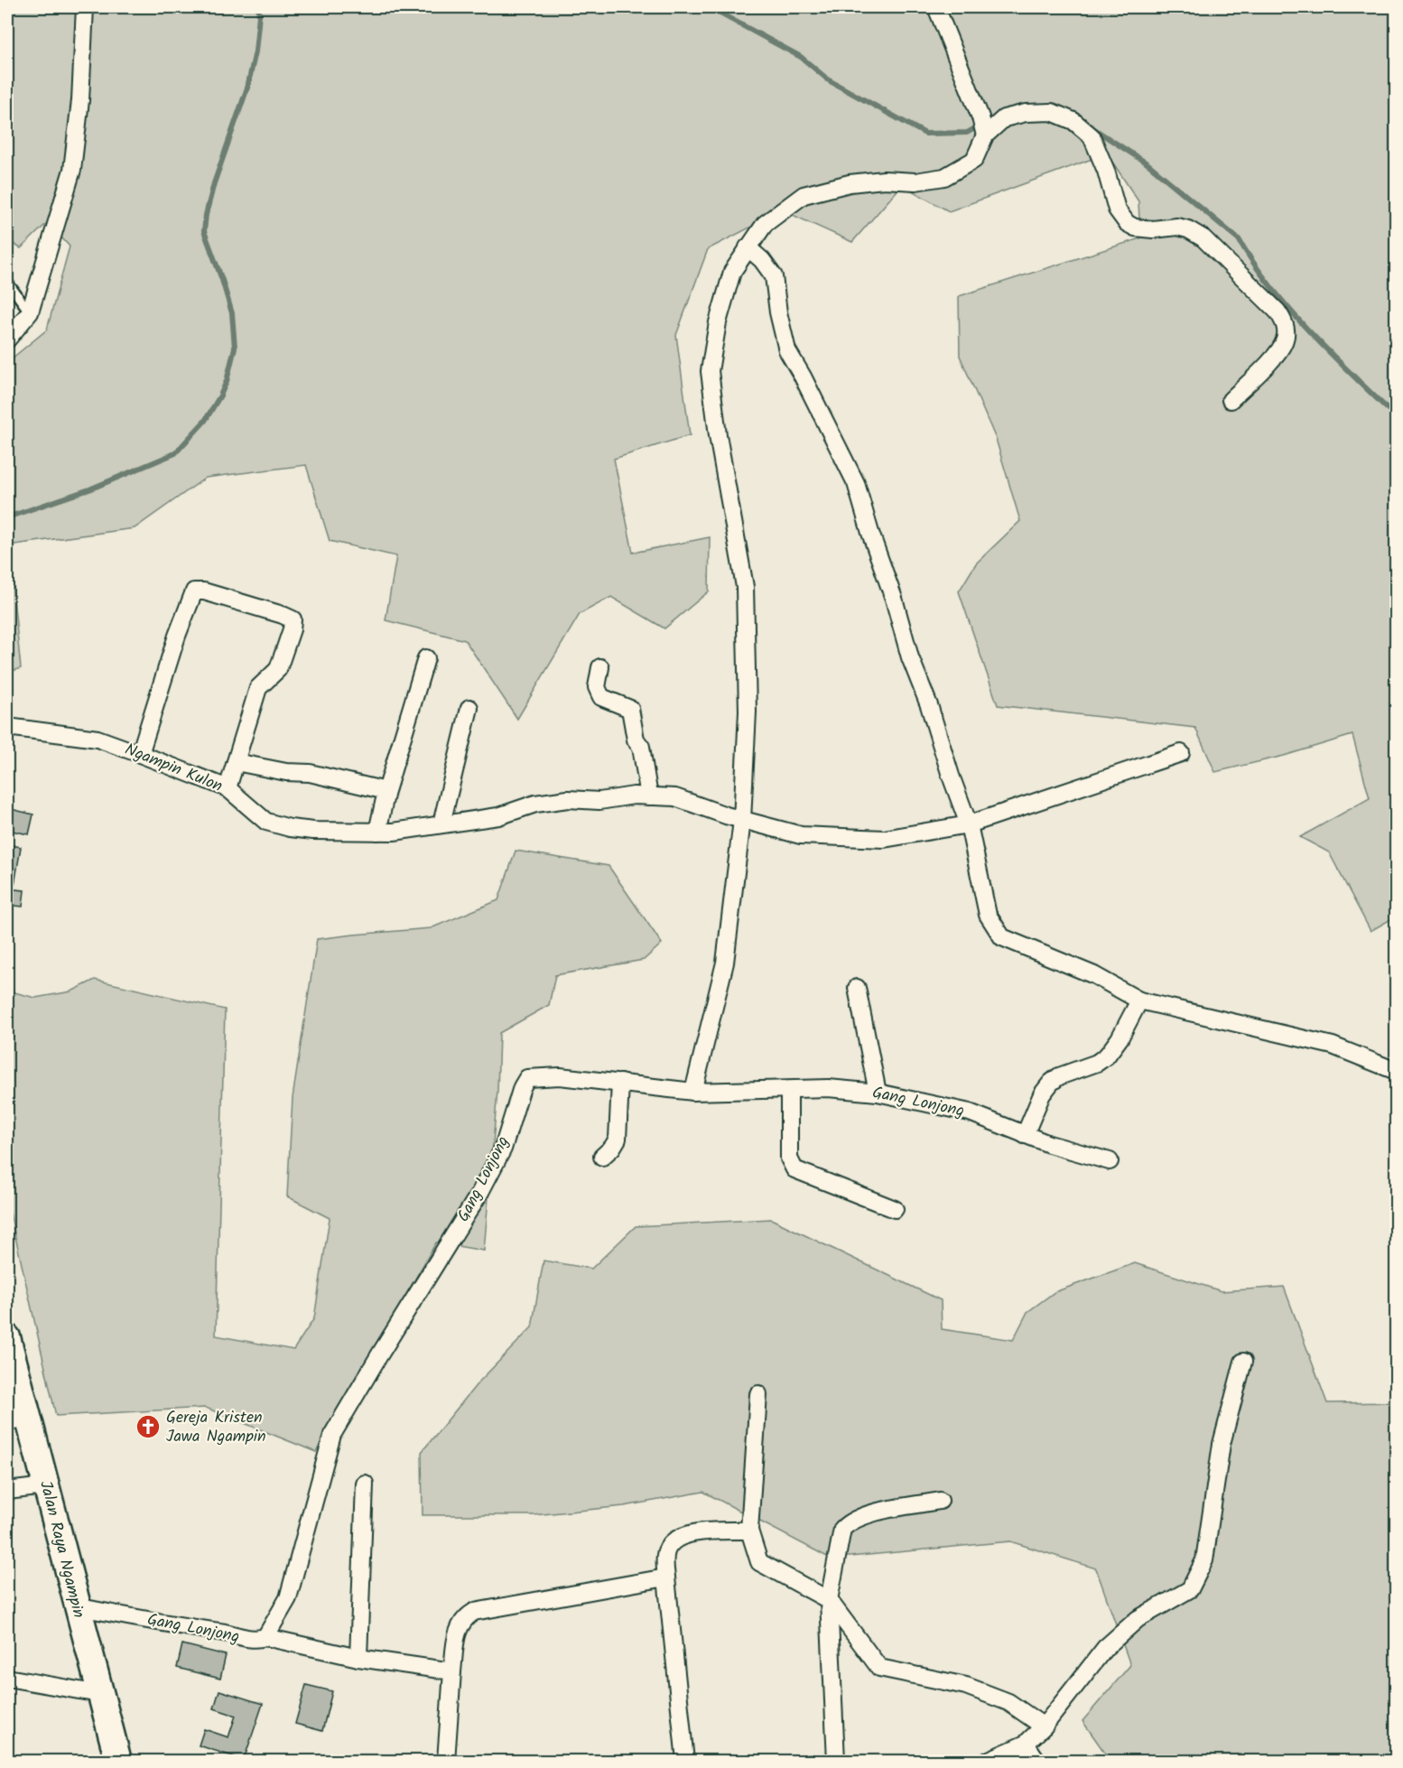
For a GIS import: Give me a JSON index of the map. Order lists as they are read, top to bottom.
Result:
{
  "streets": {
    "main road": ["Jalan Raya Ngampin"],
    "street": ["Ngampin Kulon", "Gang Lonjong"]
  },
  "crossings": [
    ["Gang Lonjong", "Jalan Raya Ngampin"]
  ],
  "places": {
    "church": ["Gereja Kristen Jawa Ngampin"]
  }
}
